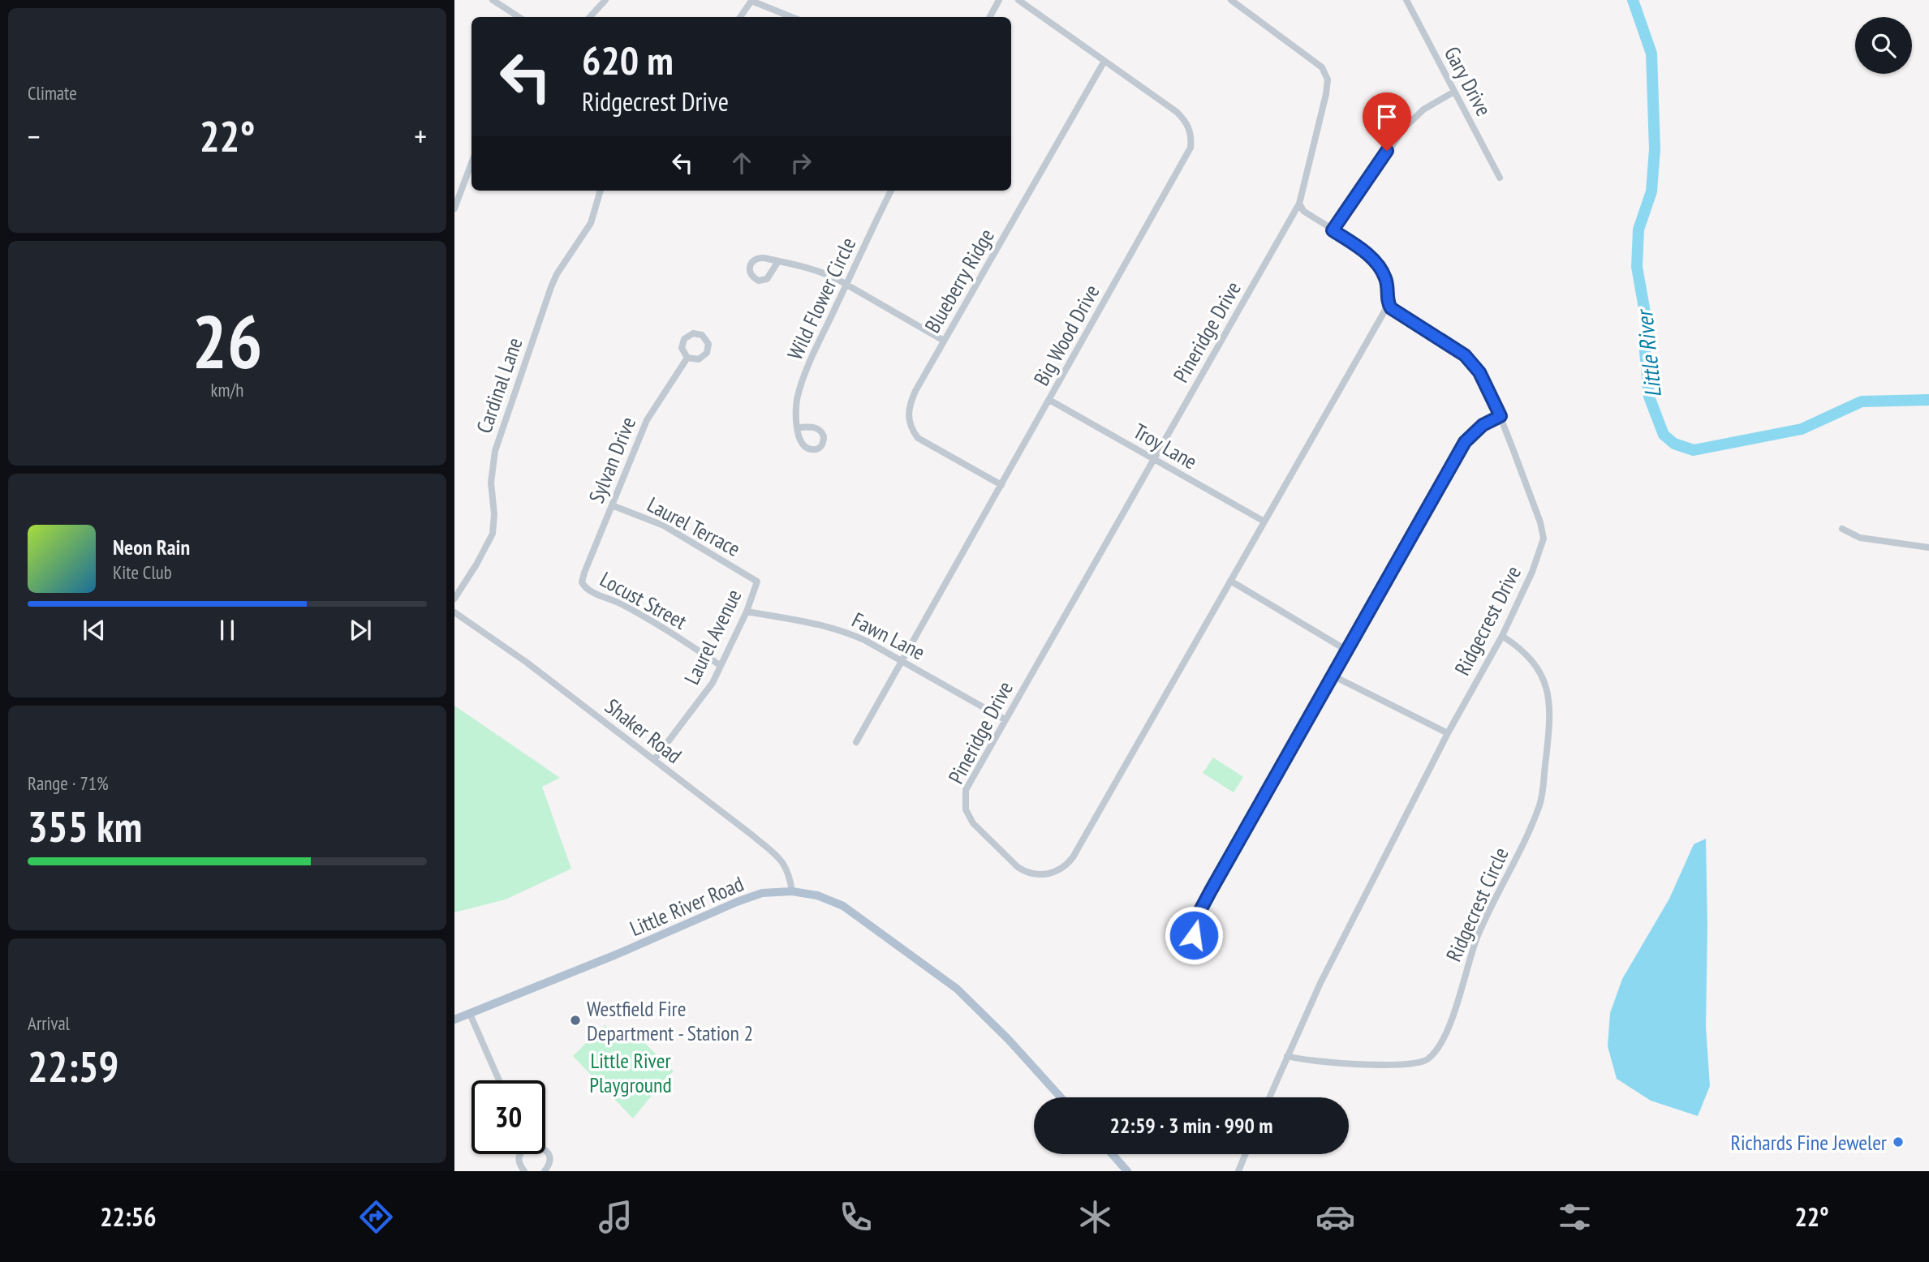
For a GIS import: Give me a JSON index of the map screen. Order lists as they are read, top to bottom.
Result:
{
  "streets": {
    "main road": ["Little River Road"],
    "street": [
      "Gary Drive",
      "Blueberry Ridge",
      "Wild Flower Circle",
      "Pineridge Drive",
      "Big Wood Drive",
      "Cardinal Lane",
      "Troy Lane",
      "Sylvan Drive",
      "Laurel Terrace",
      "Locust Street",
      "Ridgecrest Drive",
      "Fawn Lane",
      "Laurel Avenue",
      "Shaker Road",
      "Ridgecrest Circle"
    ]
  },
  "crossings": [
    ["Blueberry Ridge", "Big Wood Drive"],
    ["Pineridge Drive", "Troy Lane"],
    ["Pineridge Drive", "Ridgecrest Drive"],
    ["Pineridge Drive", "Fawn Lane"],
    ["Big Wood Drive", "Troy Lane"],
    ["Big Wood Drive", "Fawn Lane"],
    ["Sylvan Drive", "Laurel Terrace"],
    ["Sylvan Drive", "Locust Street"],
    ["Laurel Terrace", "Laurel Avenue"],
    ["Locust Street", "Laurel Avenue"],
    ["Ridgecrest Drive", "Ridgecrest Circle"],
    ["Fawn Lane", "Laurel Avenue"],
    ["Laurel Avenue", "Shaker Road"],
    ["Shaker Road", "Little River Road"]
  ],
  "water": ["Little River"],
  "parks": ["Little River Playground"],
  "places": ["Westfield Fire Department - Station 2", "Richards Fine Jeweler"],
  "page": {
    "tile": [
      "Climate",
      ["26", "km/h"],
      ["Range · 71%", "355 km"],
      ["Arrival", "22:59"]
    ],
    "turn": ["620 m", "Ridgecrest Drive"],
    "heat": ["−", "22°", "+"],
    "song": ["Neon Rain", "Kite Club"],
    "limit": "30",
    "trip": "22:59 · 3 min · 990 m",
    "tabs": ["22:56", "22°"]
  }
}
